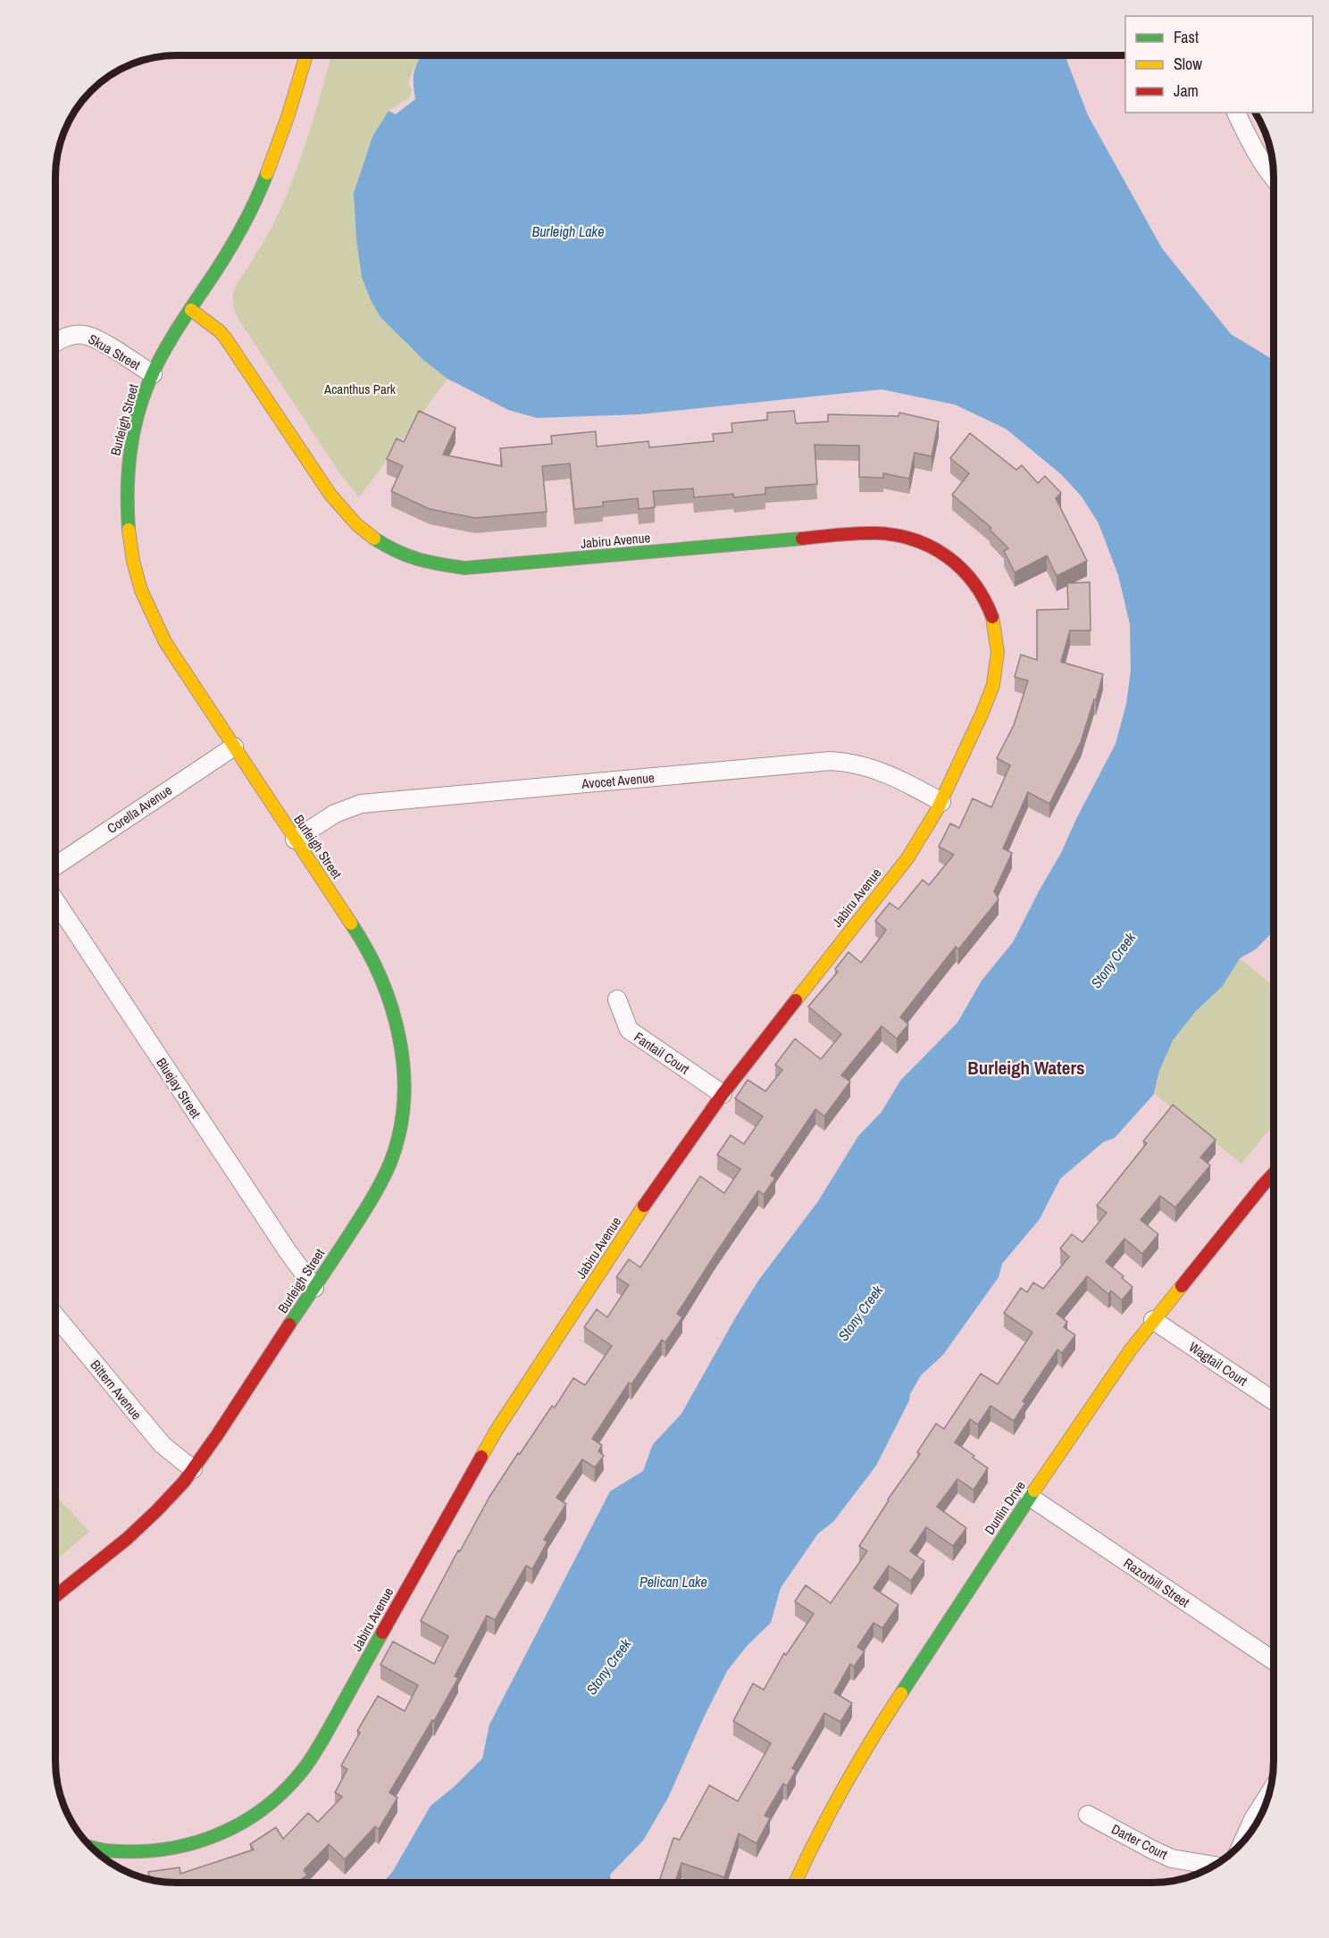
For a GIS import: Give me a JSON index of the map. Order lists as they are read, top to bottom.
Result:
{
  "streets": {
    "street": [
      "Skua Street",
      "Burleigh Street",
      "Jabiru Avenue",
      "Avocet Avenue",
      "Corella Avenue",
      "Fantail Court",
      "Bluejay Street",
      "Wagtail Court",
      "Bittern Avenue",
      "Dunlin Drive",
      "Razorbill Street",
      "Darter Court"
    ]
  },
  "crossings": [
    ["Skua Street", "Burleigh Street"],
    ["Burleigh Street", "Jabiru Avenue"],
    ["Burleigh Street", "Avocet Avenue"],
    ["Burleigh Street", "Corella Avenue"],
    ["Burleigh Street", "Bluejay Street"],
    ["Burleigh Street", "Bittern Avenue"],
    ["Jabiru Avenue", "Avocet Avenue"],
    ["Jabiru Avenue", "Fantail Court"],
    ["Wagtail Court", "Dunlin Drive"],
    ["Dunlin Drive", "Razorbill Street"]
  ],
  "districts": ["Burleigh Waters"],
  "water": ["Burleigh Lake", "Stony Creek", "Pelican Lake"],
  "parks": ["Acanthus Park"],
  "legend": ["Fast", "Slow", "Jam"]
}
